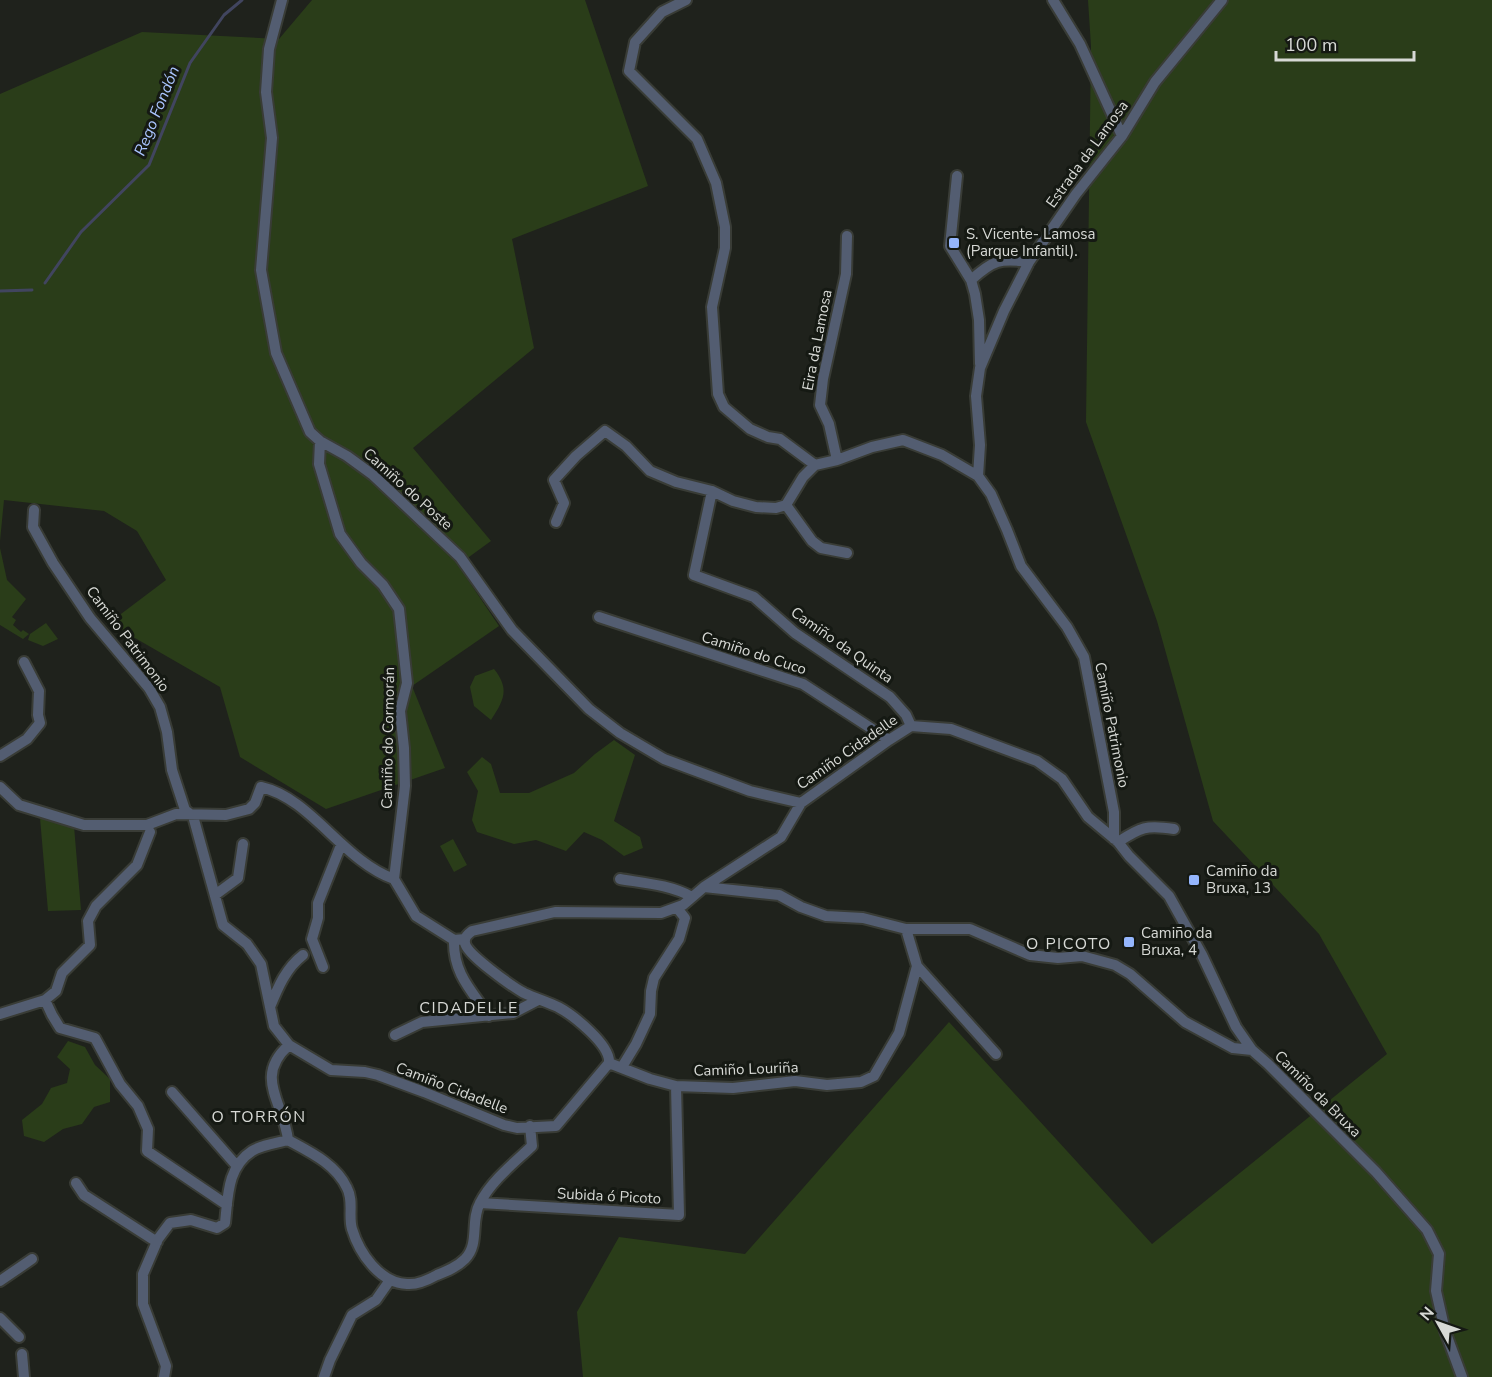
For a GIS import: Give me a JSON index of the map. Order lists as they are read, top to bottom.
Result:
{
  "streets": {
    "street": [
      "Estrada da Lamosa",
      "Eira da Lamosa",
      "Camiño do Poste",
      "Camiño Patrimonio",
      "Camiño da Quinta",
      "Camiño do Cuco",
      "Camiño do Cormorán",
      "Camiño Cidadelle",
      "Camiño Louriña",
      "Camiño da Bruxa",
      "Subida ó Picoto"
    ]
  },
  "crossings": [
    ["Estrada da Lamosa", "Camiño Patrimonio"],
    ["Eira da Lamosa", "Camiño Patrimonio"],
    ["Camiño do Poste", "Camiño do Cormorán"],
    ["Camiño do Poste", "Camiño Cidadelle"],
    ["Camiño Patrimonio", "Camiño Cidadelle"],
    ["Camiño Patrimonio", "Camiño da Bruxa"],
    ["Camiño da Quinta", "Camiño Cidadelle"],
    ["Camiño do Cuco", "Camiño Cidadelle"],
    ["Camiño Cidadelle", "Camiño Louriña"],
    ["Camiño Cidadelle", "Camiño da Bruxa"],
    ["Camiño Louriña", "Subida ó Picoto"]
  ],
  "districts": ["O PICOTO", "CIDADELLE", "O TORRÓN"],
  "water": ["Rego Fondón"],
  "places": {
    "transit": ["S. Vicente- Lamosa (Parque Infantil).", "Camiño da Bruxa, 13", "Camiño da Bruxa, 4"]
  },
  "scale_bar": "100 m",
  "north": "top left"
}
